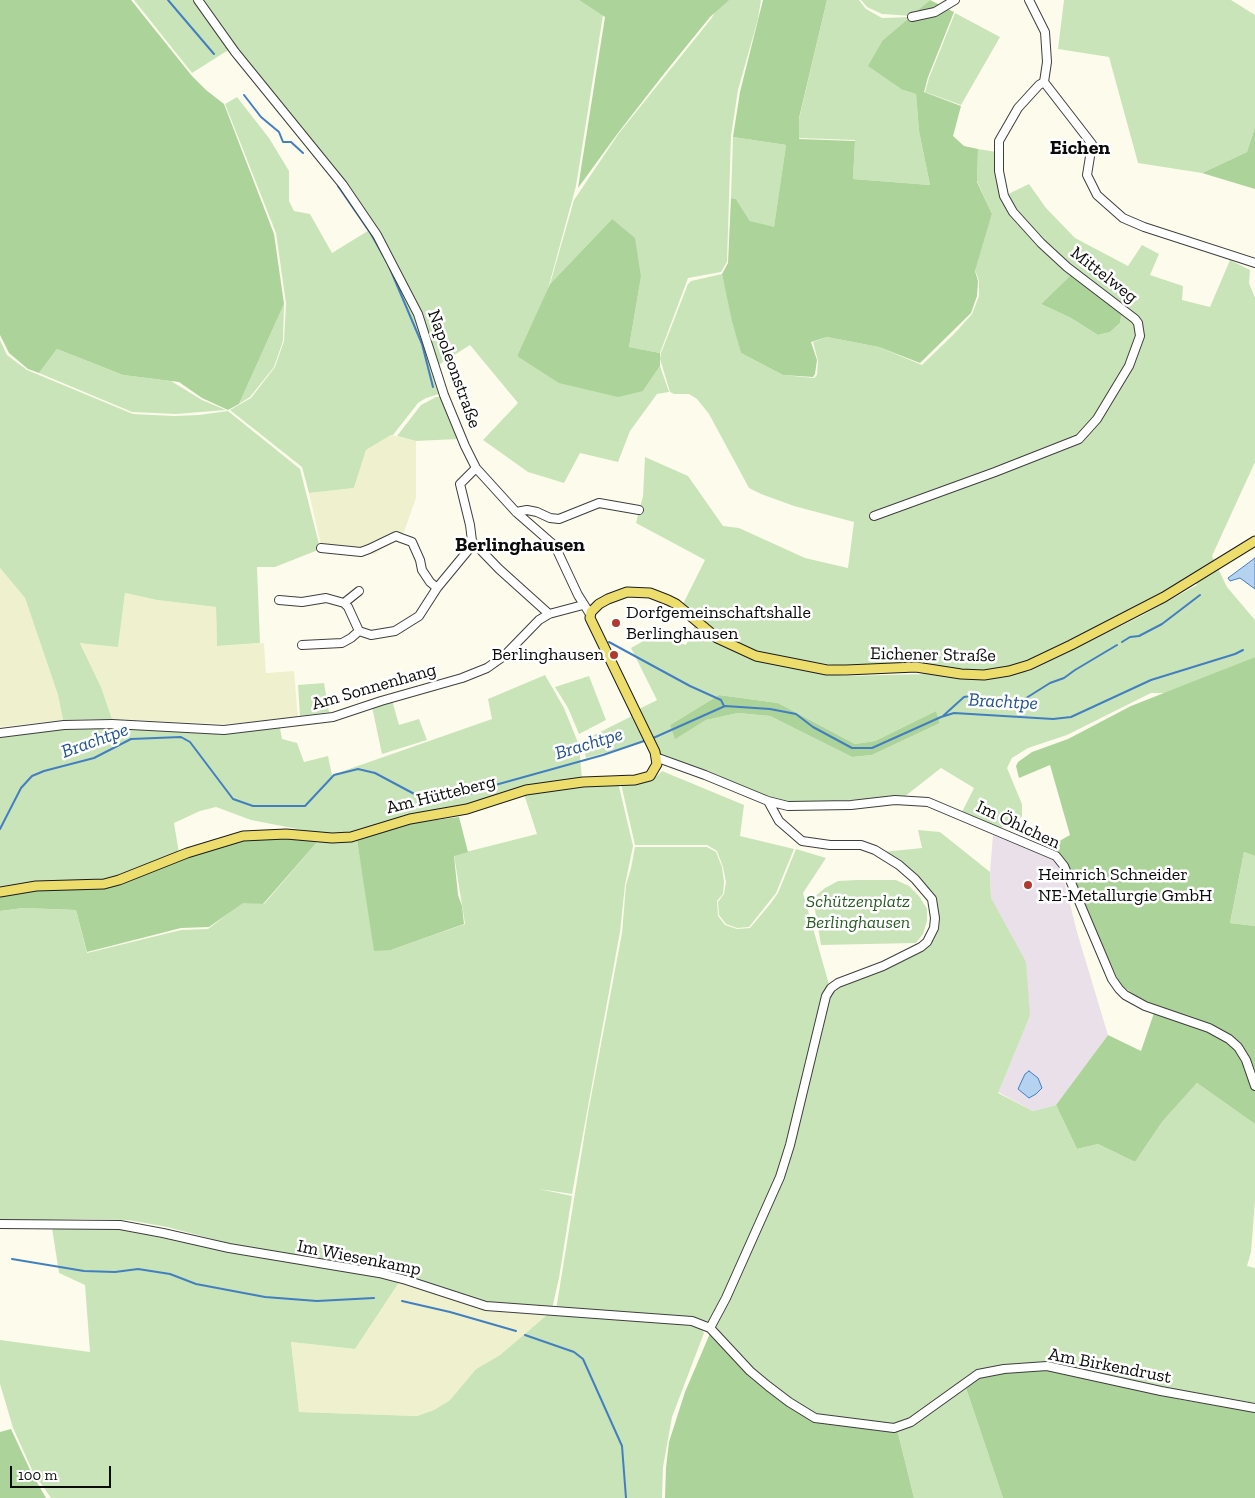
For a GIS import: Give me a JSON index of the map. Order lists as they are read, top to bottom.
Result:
{
  "streets": {
    "main road": ["Napoleonstraße", "Eichener Straße", "Am Hütteberg"],
    "street": [
      "Mittelweg",
      "Am Sonnenhang",
      "Im Öhlchen",
      "Im Wiesenkamp",
      "Am Birkendrust"
    ]
  },
  "crossings": [
    ["Napoleonstraße", "Eichener Straße"],
    ["Napoleonstraße", "Am Sonnenhang"],
    ["Napoleonstraße", "Am Hütteberg"],
    ["Napoleonstraße", "Im Öhlchen"],
    ["Am Hütteberg", "Im Öhlchen"],
    ["Im Wiesenkamp", "Am Birkendrust"]
  ],
  "districts": ["Eichen", "Berlinghausen"],
  "water": ["Brachtpe"],
  "parks": ["Schützenplatz Berlinghausen"],
  "places": ["Dorfgemeinschaftshalle Berlinghausen", "Berlinghausen", "Heinrich Schneider NE-Metallurgie GmbH"],
  "scale_bar": "100 m"
}
